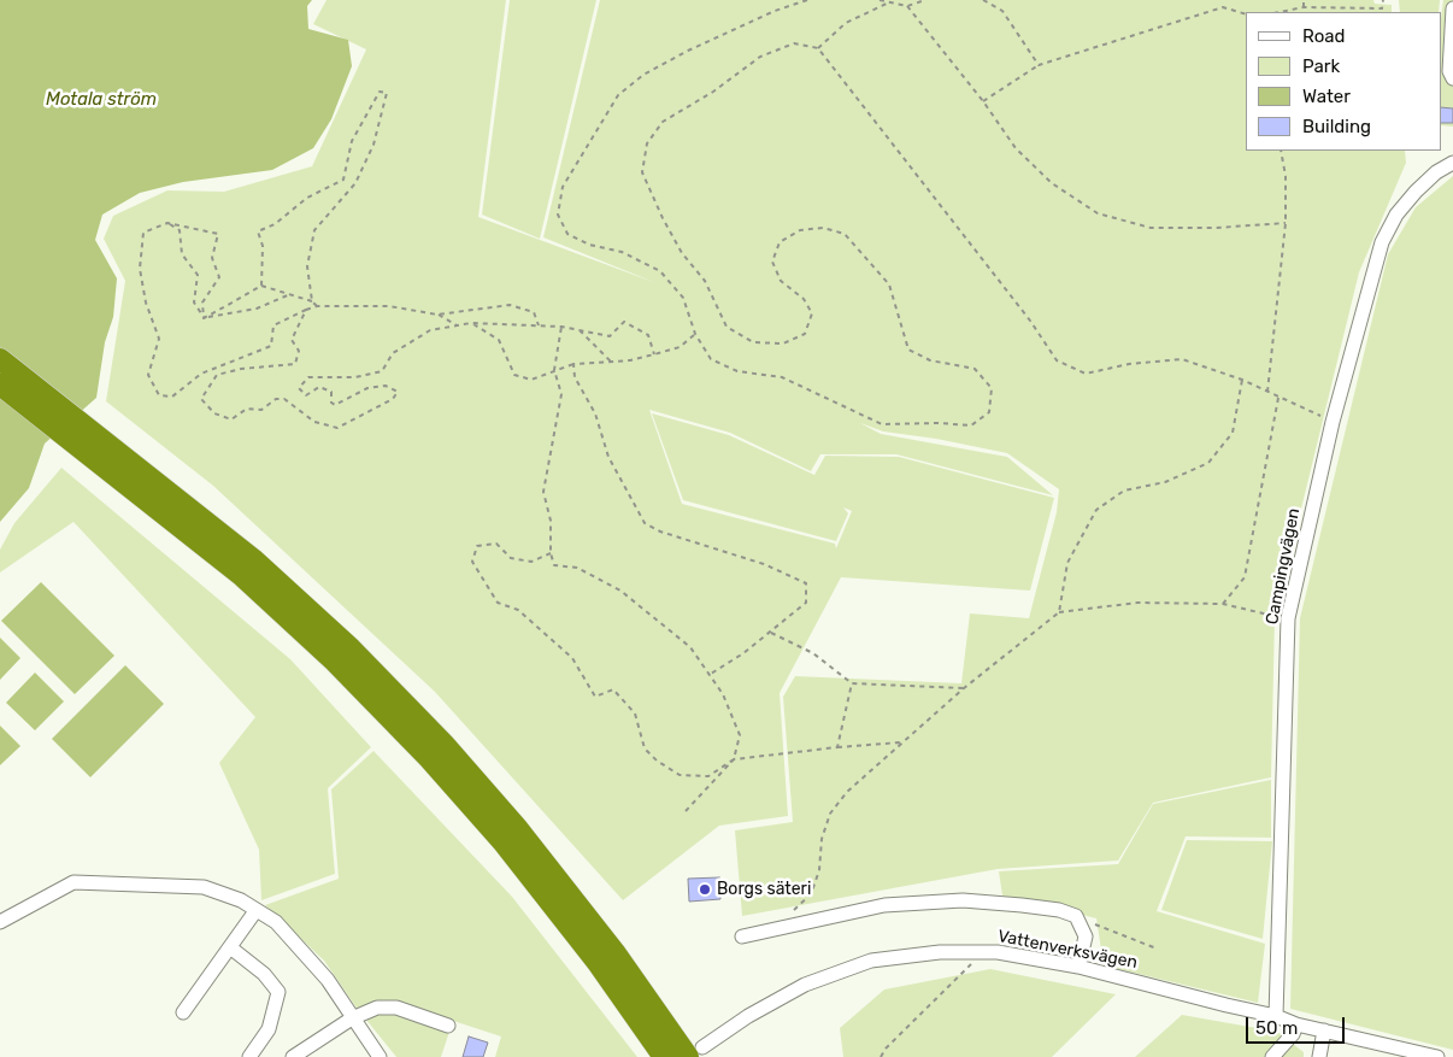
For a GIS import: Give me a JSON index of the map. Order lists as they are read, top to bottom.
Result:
{
  "streets": {
    "street": ["Campingvägen", "Vattenverksvägen"]
  },
  "crossings": [
    ["Campingvägen", "Vattenverksvägen"]
  ],
  "water": ["Motala ström"],
  "places": ["Borgs säteri"],
  "legend": [
    "Road",
    "Park",
    "Water",
    "Building"
  ],
  "scale_bar": "50 m"
}
